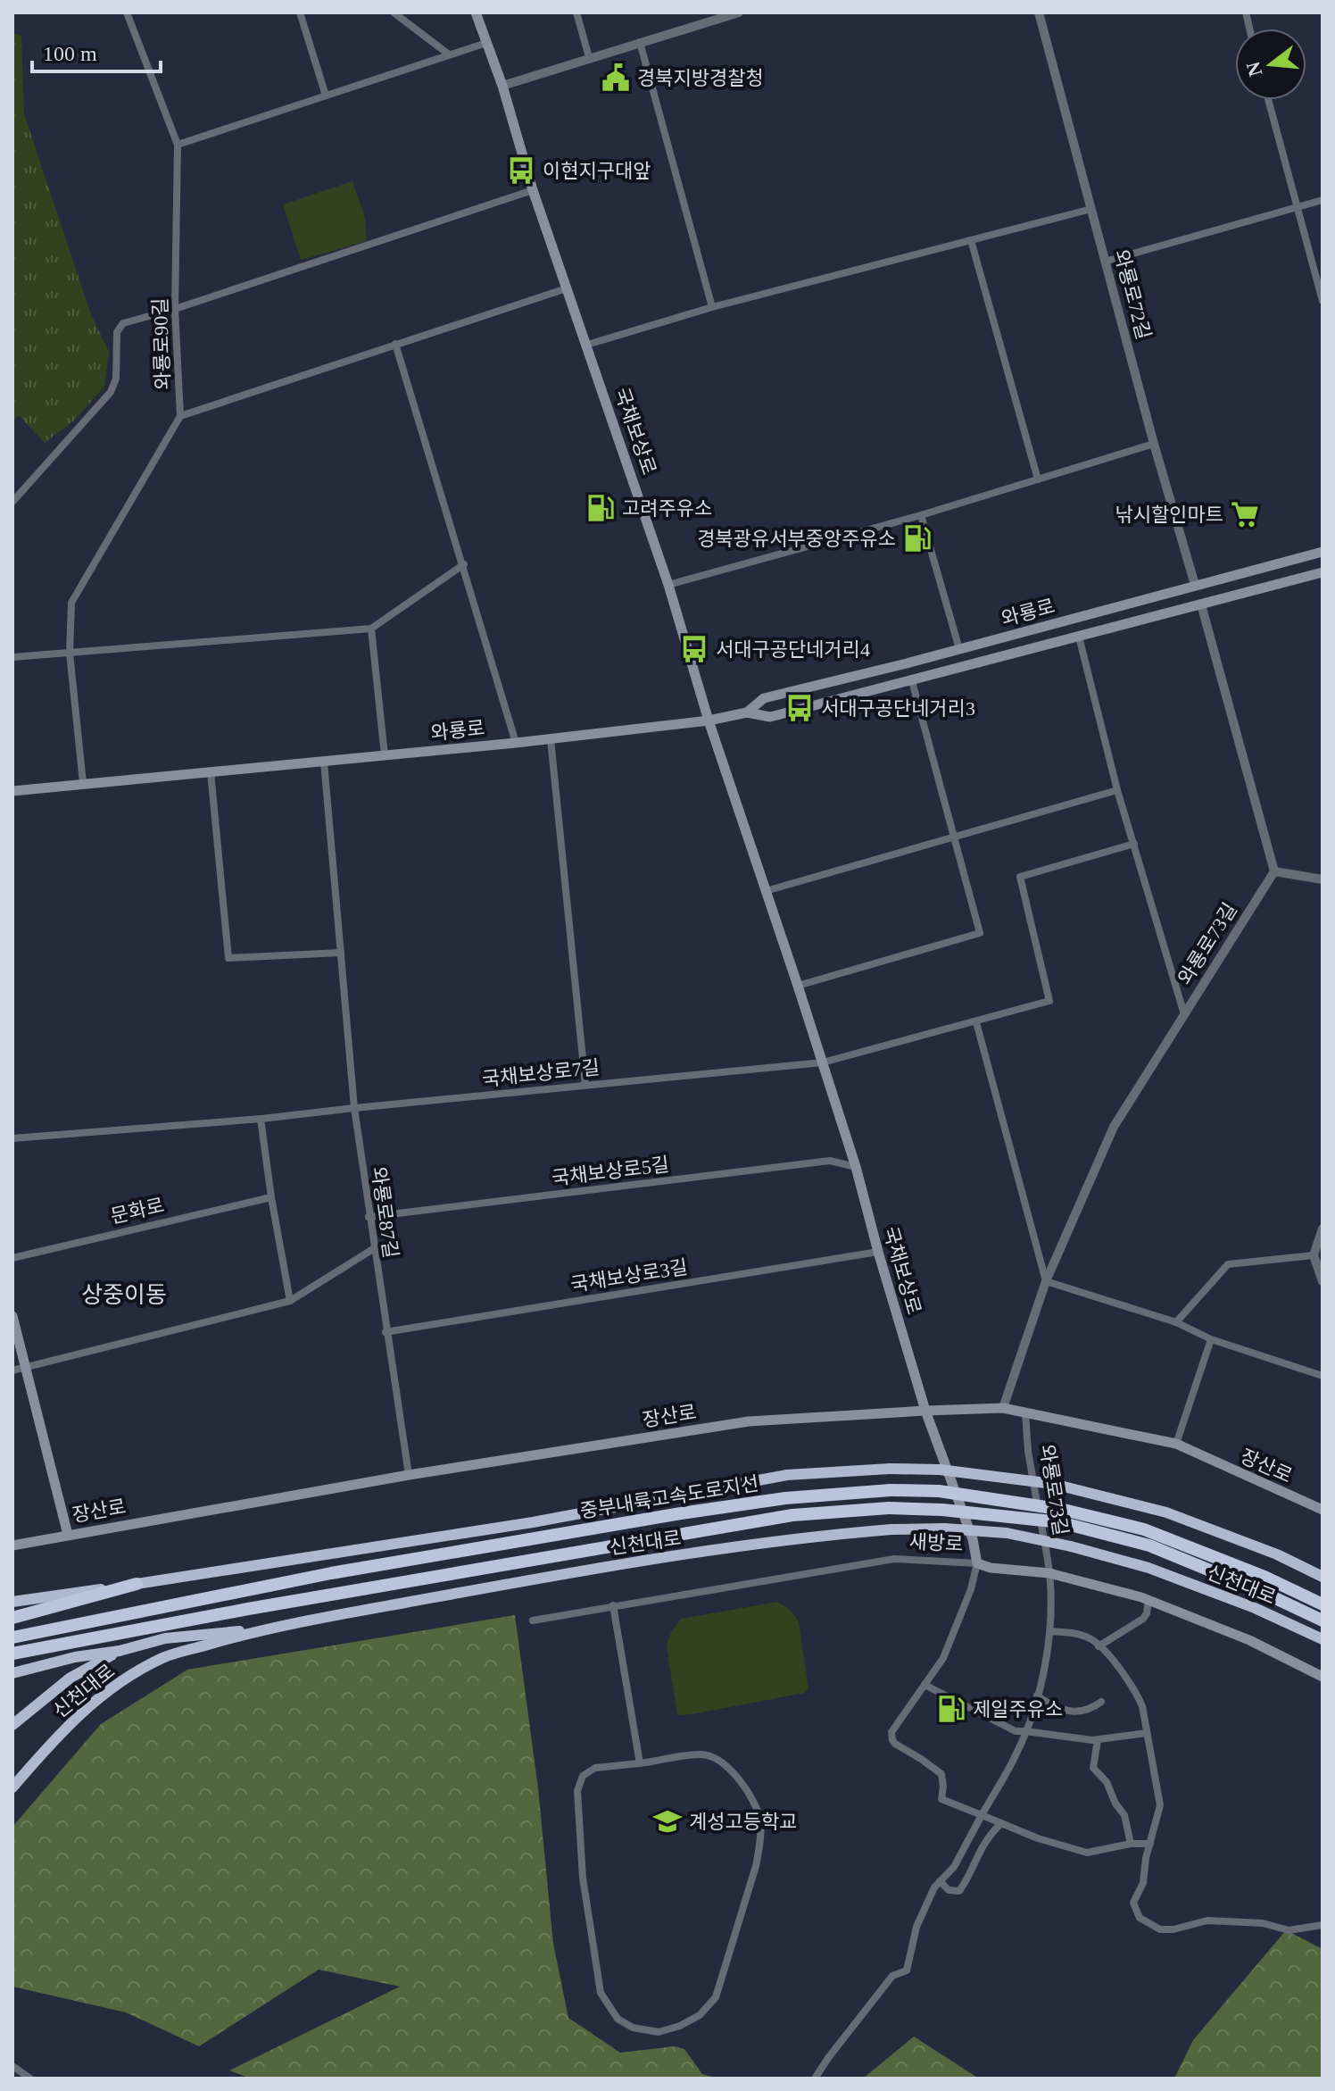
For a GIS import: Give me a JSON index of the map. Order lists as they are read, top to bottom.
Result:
{
  "streets": {
    "highway": ["중부내륙고속도로지선", "신천대로"],
    "main road": [
      "국채보상로",
      "와룡로",
      "장산로",
      "새방로"
    ],
    "street": [
      "와룡로72길",
      "와룡로90길",
      "와룡로73길",
      "국채보상로7길",
      "국채보상로5길",
      "문화로",
      "와룡로87길",
      "국채보상로3길"
    ]
  },
  "crossings": [
    ["와룡로72길", "와룡로"],
    ["와룡로90길", "와룡로"],
    ["국채보상로", "와룡로"],
    ["국채보상로", "국채보상로7길"],
    ["국채보상로", "국채보상로5길"],
    ["국채보상로", "국채보상로3길"],
    ["국채보상로", "장산로"],
    ["국채보상로", "새방로"],
    ["와룡로", "와룡로87길"],
    ["와룡로73길", "장산로"],
    ["와룡로73길", "새방로"],
    ["국채보상로7길", "와룡로87길"],
    ["국채보상로5길", "와룡로87길"],
    ["와룡로87길", "국채보상로3길"],
    ["와룡로87길", "장산로"]
  ],
  "districts": ["상중이동"],
  "places": {
    "public building": ["경북지방경찰청"],
    "bus stop": ["이현지구대앞", "서대구공단네거리4", "서대구공단네거리3"],
    "fuel station": ["고려주유소", "경북광유서부중앙주유소", "제일주유소"],
    "supermarket": ["낚시할인마트"],
    "school or university": ["계성고등학교"]
  },
  "scale_bar": "100 m",
  "north": "left"
}
